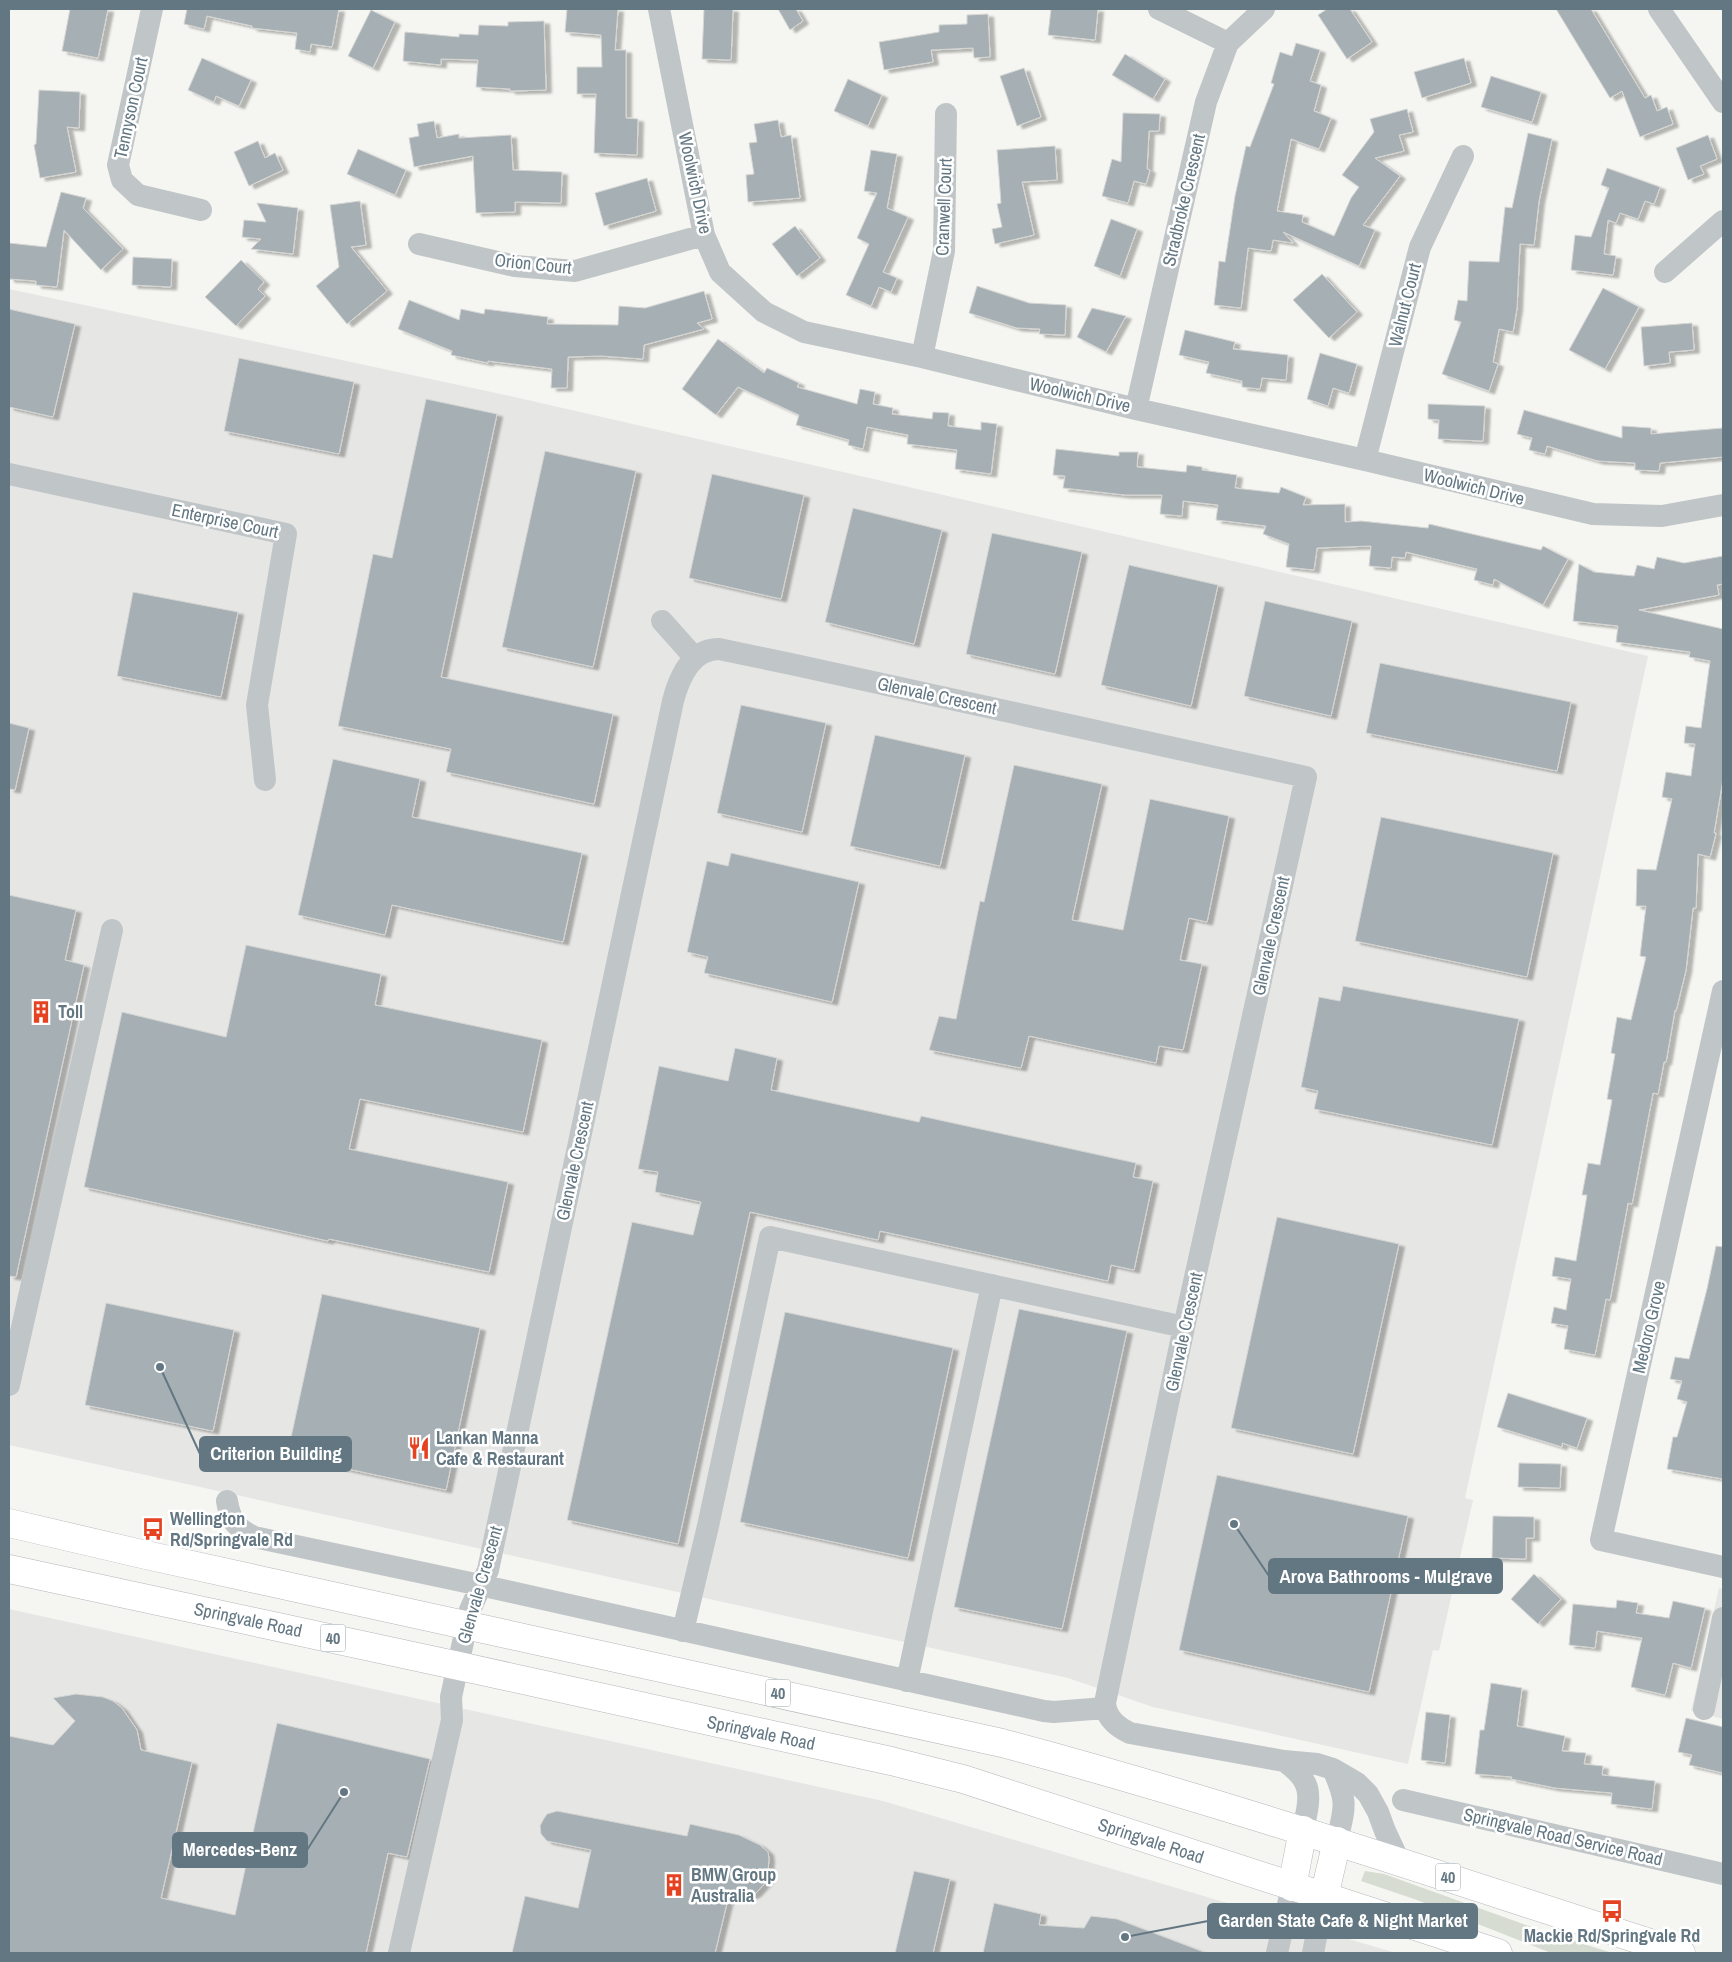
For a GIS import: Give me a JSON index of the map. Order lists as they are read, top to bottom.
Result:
{
  "streets": {
    "highway": ["Springvale Road", "40"],
    "street": [
      "Tennyson Court",
      "Woolwich Drive",
      "Stradbroke Crescent",
      "Cranwell Court",
      "Orion Court",
      "Walnut Court",
      "Enterprise Court",
      "Glenvale Crescent",
      "Medoro Grove",
      "Springvale Road Service Road"
    ]
  },
  "crossings": [
    ["Woolwich Drive", "Stradbroke Crescent"],
    ["Woolwich Drive", "Cranwell Court"],
    ["Woolwich Drive", "Orion Court"],
    ["Woolwich Drive", "Walnut Court"],
    ["Glenvale Crescent", "Springvale Road"],
    ["Glenvale Crescent", "40"]
  ],
  "places": {
    "building": ["Toll", "BMW Group Australia"],
    "other": [
      "Criterion Building",
      "Arova Bathrooms - Mulgrave",
      "Mercedes-Benz",
      "Garden State Cafe & Night Market"
    ],
    "restaurant": ["Lankan Manna Cafe & Restaurant"],
    "bus stop": ["Wellington Rd/Springvale Rd", "Mackie Rd/Springvale Rd"]
  }
}
